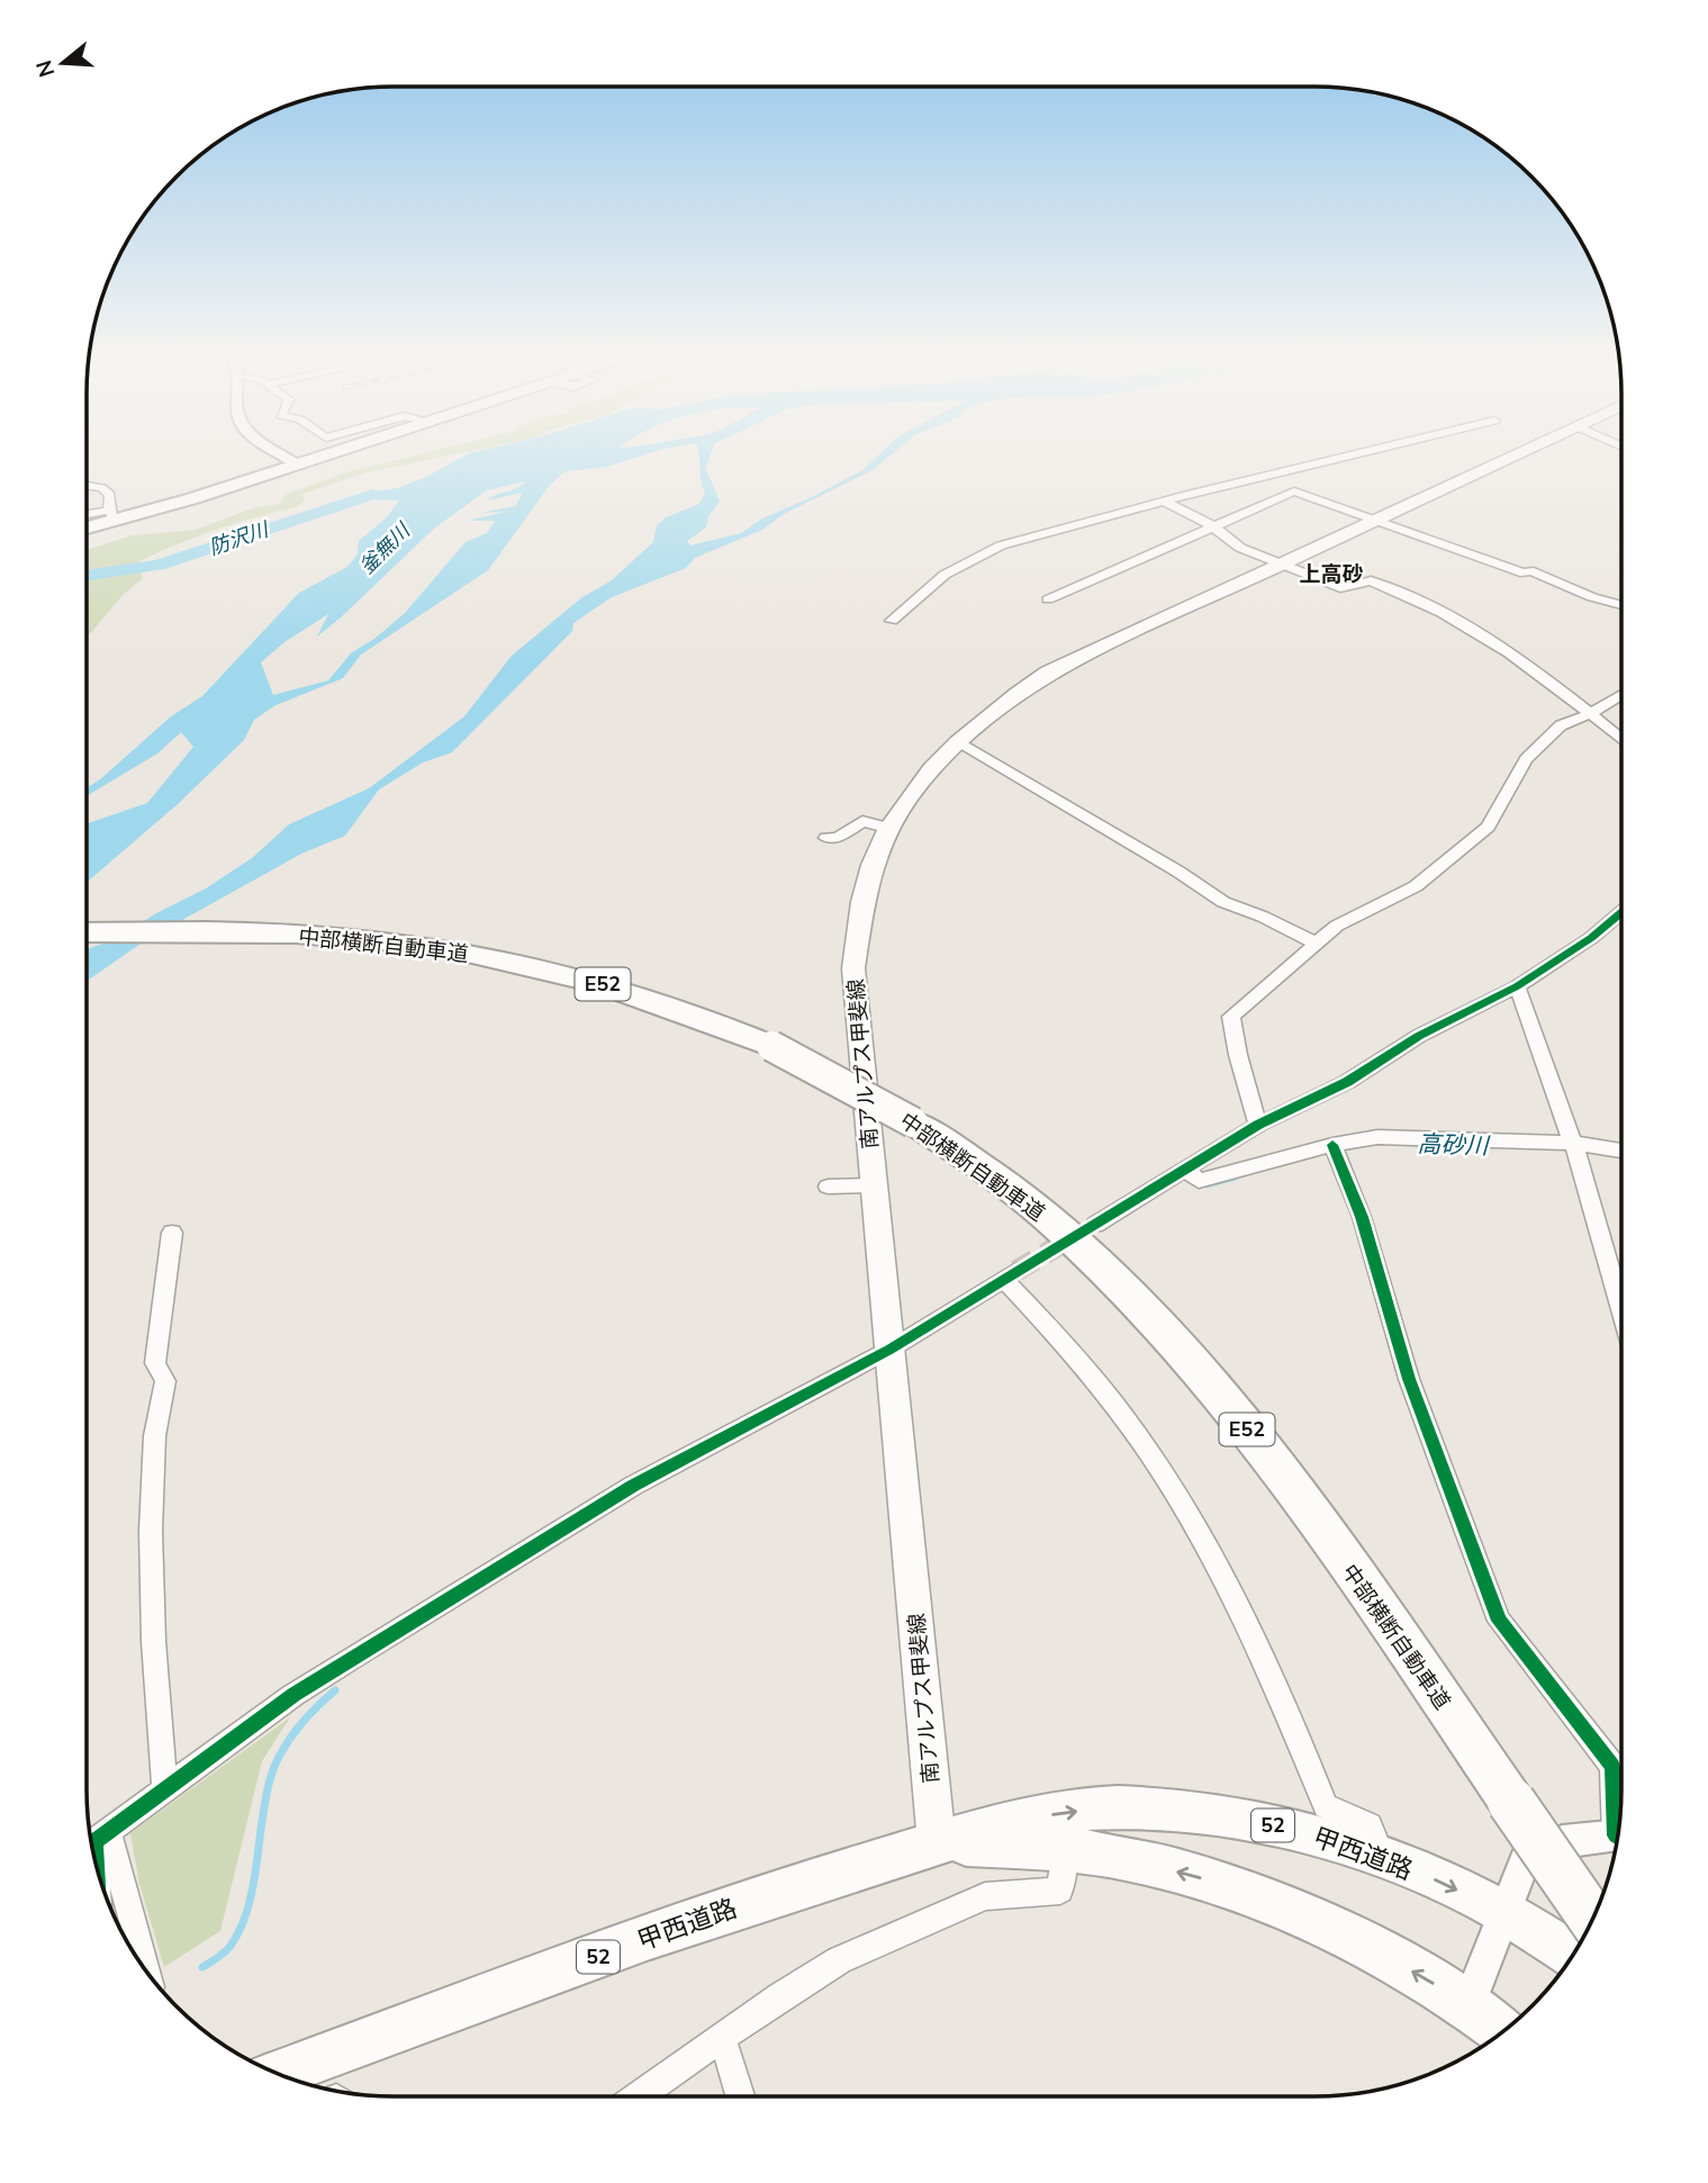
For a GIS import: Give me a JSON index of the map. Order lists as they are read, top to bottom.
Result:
{
  "streets": {
    "highway": [
      "中部横断自動車道",
      "E52",
      "52",
      "甲西道路"
    ],
    "main road": ["南アルプス甲斐線"]
  },
  "crossings": [
    ["南アルプス甲斐線", "甲西道路"]
  ],
  "districts": ["上高砂"],
  "water": ["防沢川", "釜無川", "高砂川"],
  "north": "left"
}
